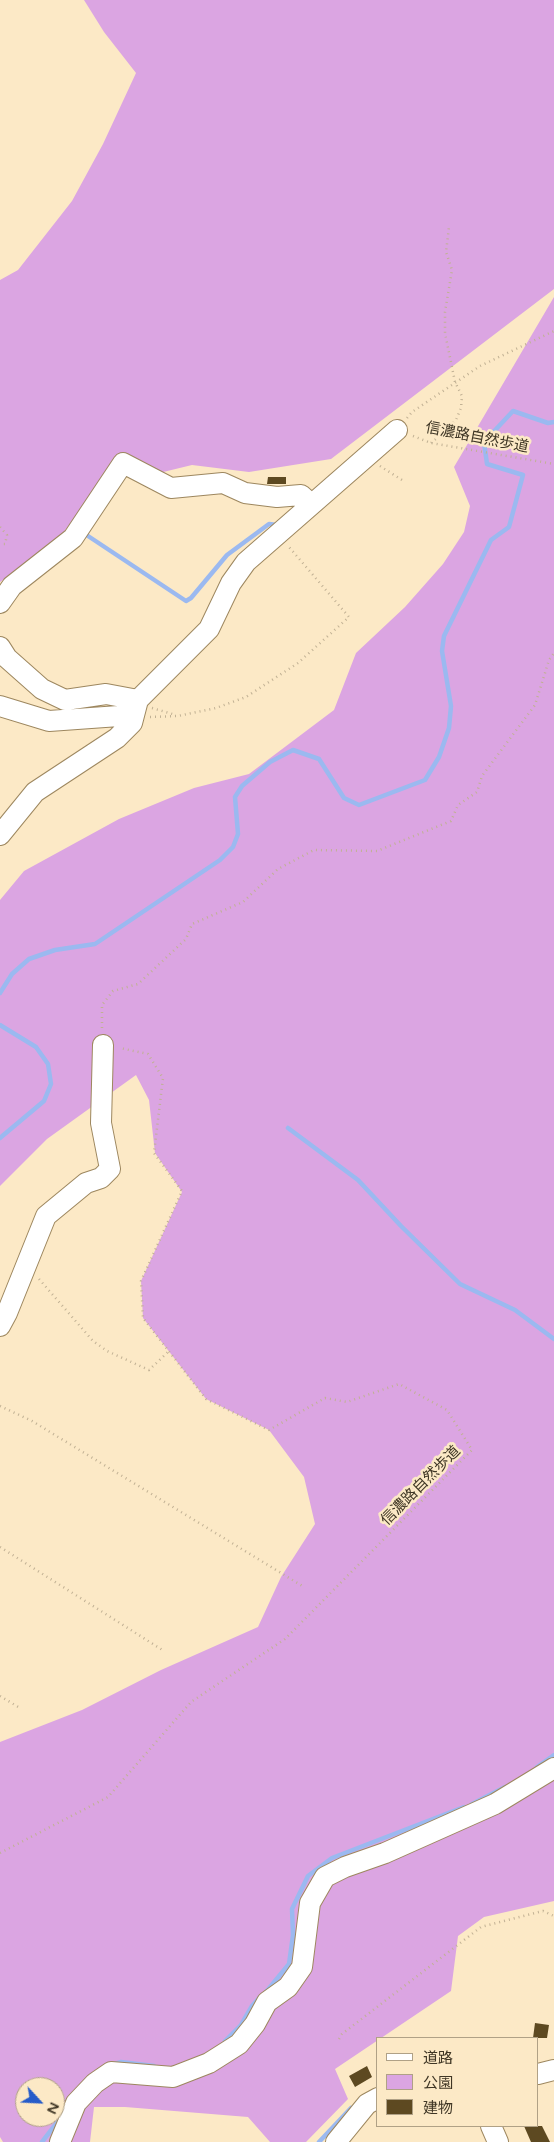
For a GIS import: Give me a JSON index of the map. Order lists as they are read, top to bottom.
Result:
{
  "streets": {
    "path": ["信濃路自然歩道"]
  },
  "legend": ["道路", "公園", "建物"],
  "north": "bottom right"
}
